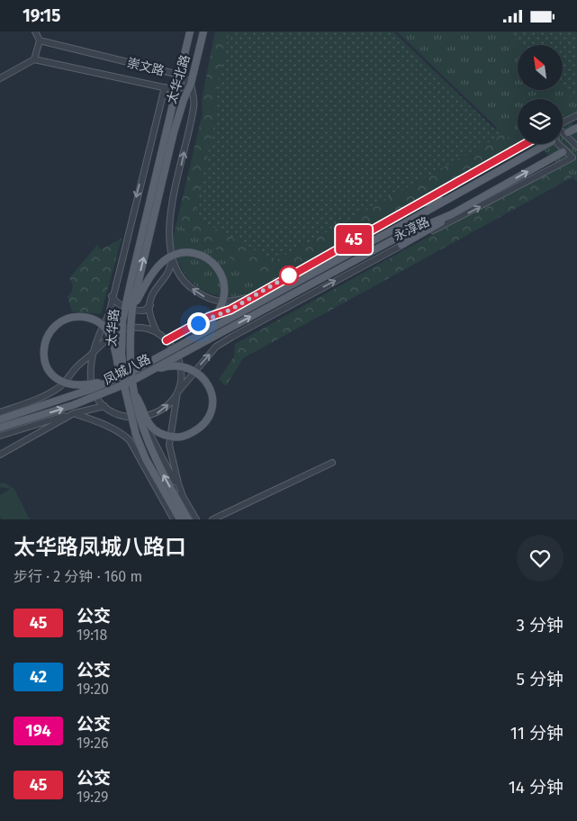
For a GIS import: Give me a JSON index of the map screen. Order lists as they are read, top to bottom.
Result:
{
  "streets": {
    "main road": [
      "太华北路",
      "永淳路",
      "太华路",
      "凤城八路"
    ],
    "street": ["崇文路"]
  },
  "crossings": [
    ["崇文路", "太华北路"],
    ["太华北路", "太华路"],
    ["永淳路", "凤城八路"]
  ],
  "lines": ["bus line 45"],
  "north": "top left",
  "page": {
    "status": "19:15",
    "on_map": "45",
    "heading": ["太华路凤城八路口", "步行 · 2 分钟 · 160 m"],
    "list": [
      {
        "mark": "45",
        "name": "公交",
        "note": "19:18",
        "value": "3 分钟"
      },
      {
        "mark": "42",
        "name": "公交",
        "note": "19:20",
        "value": "5 分钟"
      },
      {
        "mark": "194",
        "name": "公交",
        "note": "19:26",
        "value": "11 分钟"
      },
      {
        "mark": "45",
        "name": "公交",
        "note": "19:29",
        "value": "14 分钟"
      }
    ]
  }
}
